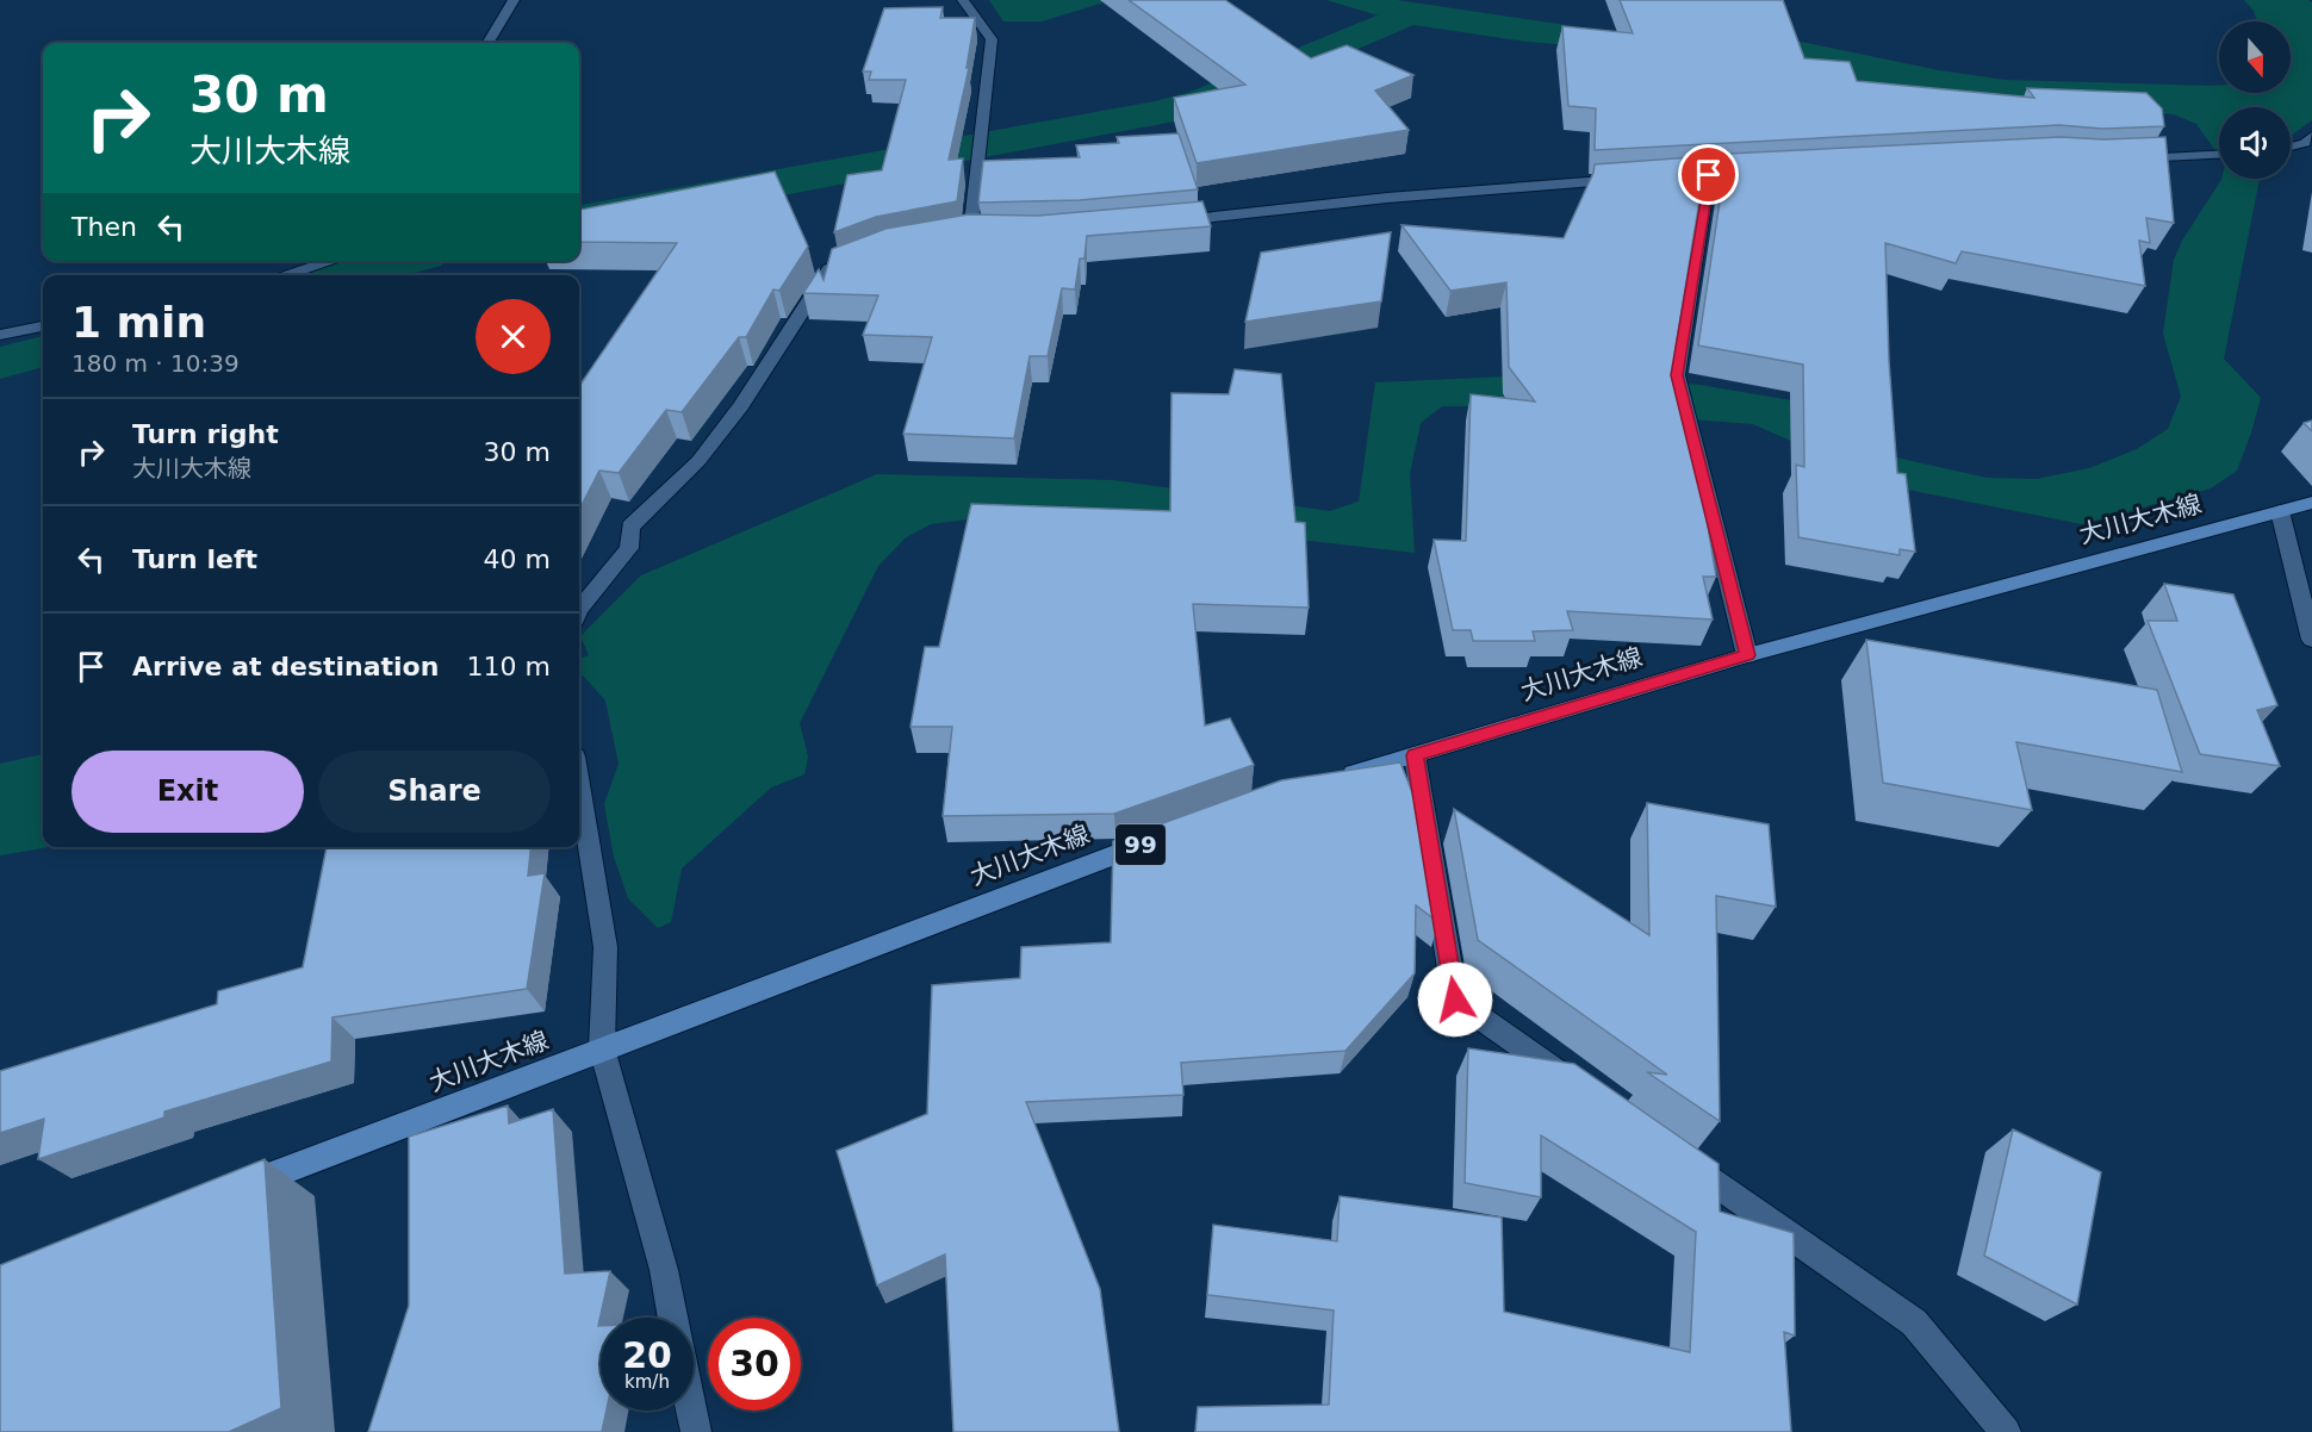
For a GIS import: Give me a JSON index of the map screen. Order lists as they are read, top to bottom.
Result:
{
  "streets": {
    "main road": ["大川大木線", "99"]
  },
  "north": "bottom",
  "page": {
    "turn": ["30 m", "大川大木線"],
    "then": "Then",
    "heading": ["1 min", "180 m · 10:39"],
    "list": [
      {
        "name": "Turn right",
        "note": "大川大木線",
        "value": "30 m"
      },
      {
        "name": "Turn left",
        "value": "40 m"
      },
      {
        "name": "Arrive at destination",
        "value": "110 m"
      }
    ],
    "buttons": ["Exit", "Share"],
    "speed": "20 km/h",
    "limit": "30"
  }
}
